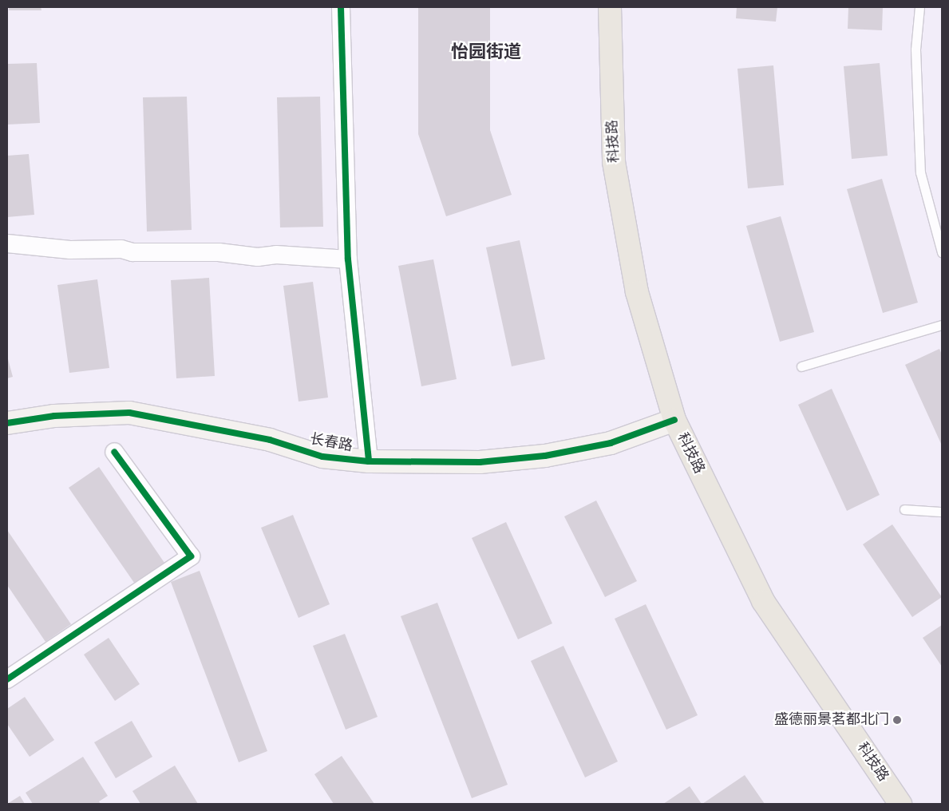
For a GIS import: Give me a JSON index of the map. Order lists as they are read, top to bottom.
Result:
{
  "streets": {
    "main road": ["科技路"],
    "street": ["长春路"]
  },
  "crossings": [
    ["科技路", "长春路"]
  ],
  "districts": ["怡园街道"],
  "places": ["盛德丽景茗都北门"]
}
